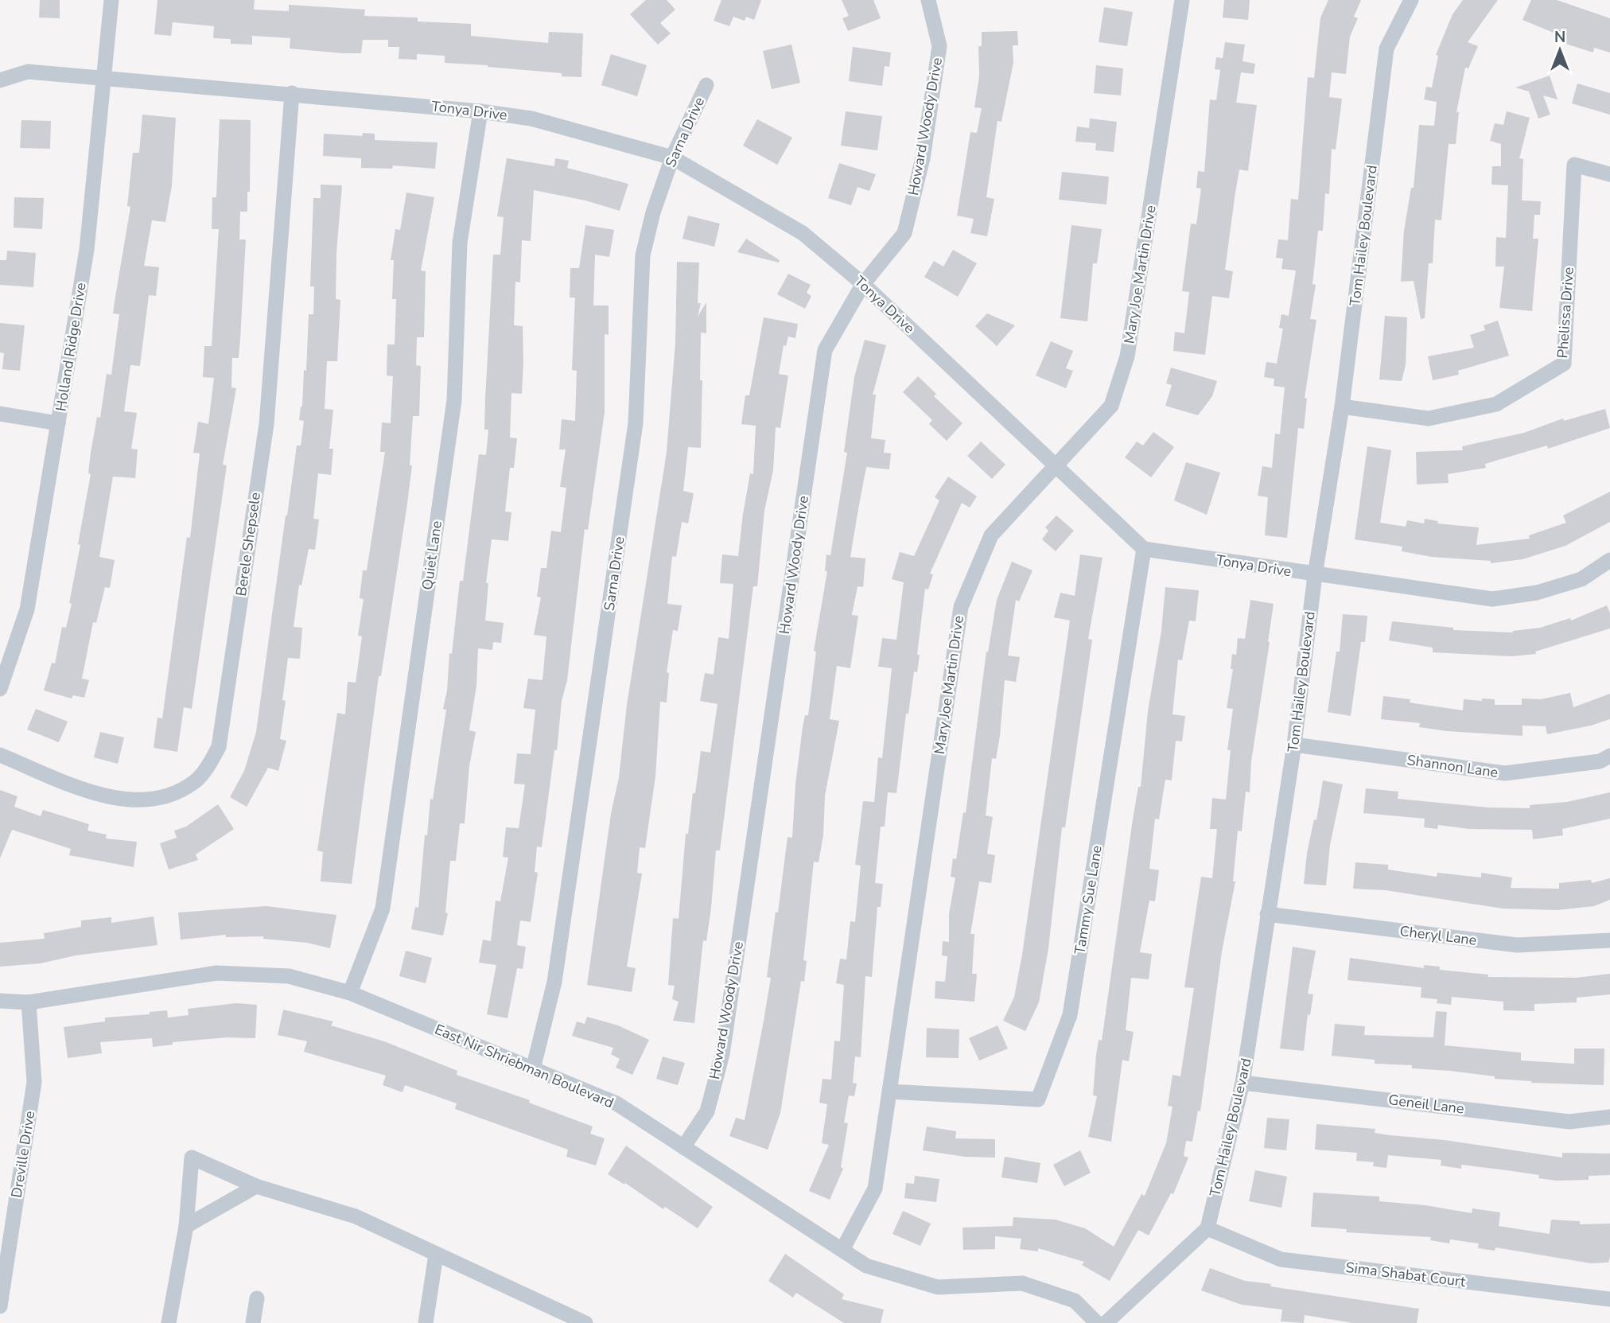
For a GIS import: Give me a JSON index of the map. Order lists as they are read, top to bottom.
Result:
{
  "streets": {
    "street": [
      "Tonya Drive",
      "Howard Woody Drive",
      "Sarna Drive",
      "Tom Hailey Boulevard",
      "Mary Joe Martin Drive",
      "Phelissa Drive",
      "Holland Ridge Drive",
      "Berele Shepsele",
      "Quiet Lane",
      "Shannon Lane",
      "Tammy Sue Lane",
      "Cheryl Lane",
      "East Nir Shriebman Boulevard",
      "Geneil Lane",
      "Dreville Drive",
      "Sima Shabat Court"
    ]
  },
  "crossings": [
    ["Tonya Drive", "Howard Woody Drive"],
    ["Tonya Drive", "Sarna Drive"],
    ["Tonya Drive", "Tom Hailey Boulevard"],
    ["Tonya Drive", "Mary Joe Martin Drive"],
    ["Tonya Drive", "Holland Ridge Drive"],
    ["Tonya Drive", "Berele Shepsele"],
    ["Tonya Drive", "Quiet Lane"],
    ["Tonya Drive", "Tammy Sue Lane"],
    ["Howard Woody Drive", "East Nir Shriebman Boulevard"],
    ["Sarna Drive", "East Nir Shriebman Boulevard"],
    ["Tom Hailey Boulevard", "Phelissa Drive"],
    ["Tom Hailey Boulevard", "Shannon Lane"],
    ["Tom Hailey Boulevard", "Cheryl Lane"],
    ["Tom Hailey Boulevard", "Geneil Lane"],
    ["Tom Hailey Boulevard", "Sima Shabat Court"],
    ["Mary Joe Martin Drive", "Tammy Sue Lane"],
    ["Mary Joe Martin Drive", "East Nir Shriebman Boulevard"],
    ["Quiet Lane", "East Nir Shriebman Boulevard"],
    ["East Nir Shriebman Boulevard", "Dreville Drive"]
  ],
  "north": "top"
}
